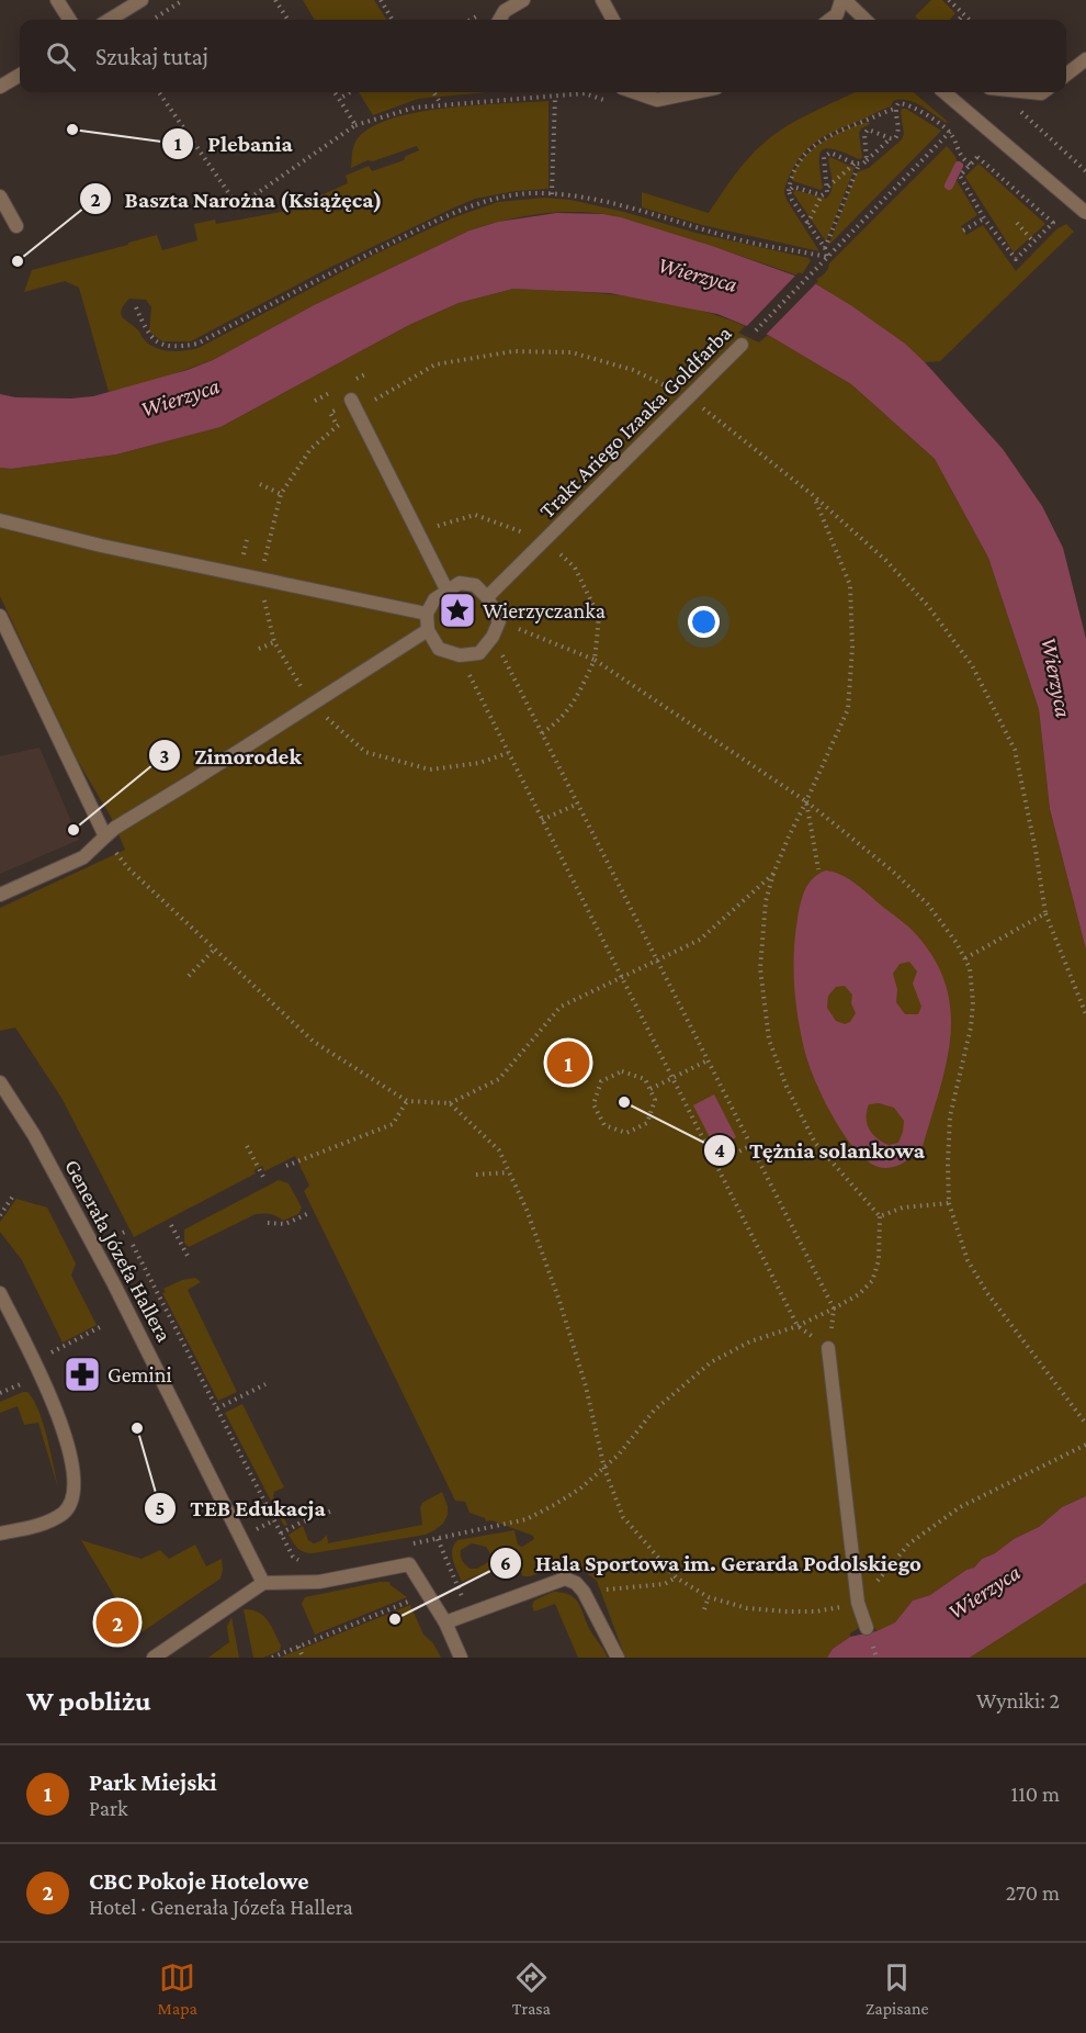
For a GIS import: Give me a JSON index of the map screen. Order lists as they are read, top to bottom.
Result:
{
  "streets": {
    "street": ["Trakt Ariego Izaaka Goldfarba", "Generała Józefa Hallera"]
  },
  "water": ["Wierzyca"],
  "places": {
    "other": [
      "Plebania",
      "Baszta Narożna (Książęca)",
      "Zimorodek",
      "Tężnia solankowa",
      "TEB Edukacja",
      "Hala Sportowa im. Gerarda Podolskiego"
    ],
    "place": ["Wierzyczanka"],
    "pharmacy": ["Gemini"]
  },
  "page": {
    "search": "Szukaj tutaj",
    "pins": ["1", "2"],
    "heading": ["W pobliżu", "Wyniki: 2"],
    "list": [
      {
        "mark": "1",
        "name": "Park Miejski",
        "note": "Park",
        "value": "110 m"
      },
      {
        "mark": "2",
        "name": "CBC Pokoje Hotelowe",
        "note": "Hotel · Generała Józefa Hallera",
        "value": "270 m"
      }
    ],
    "nav": ["Mapa", "Trasa", "Zapisane"]
  }
}
